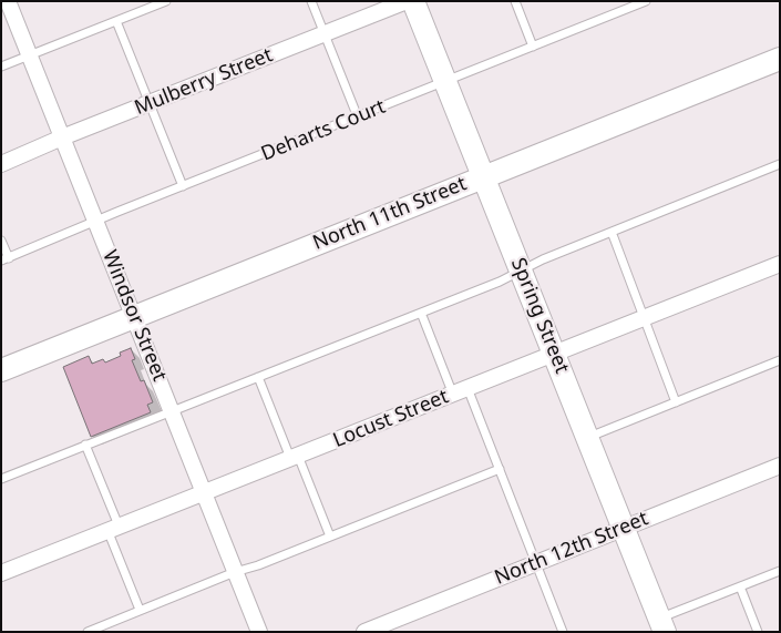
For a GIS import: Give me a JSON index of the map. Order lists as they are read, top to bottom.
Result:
{
  "streets": {
    "street": [
      "Mulberry Street",
      "North 11th Street",
      "Windsor Street",
      "Spring Street",
      "Locust Street",
      "North 12th Street"
    ],
    "lane": ["Deharts Court"]
  },
  "crossings": [
    ["Mulberry Street", "Windsor Street"],
    ["Deharts Court", "Windsor Street"],
    ["Deharts Court", "Spring Street"],
    ["North 11th Street", "Windsor Street"],
    ["North 11th Street", "Spring Street"],
    ["Windsor Street", "Locust Street"],
    ["Spring Street", "Locust Street"],
    ["Spring Street", "North 12th Street"]
  ]
}
